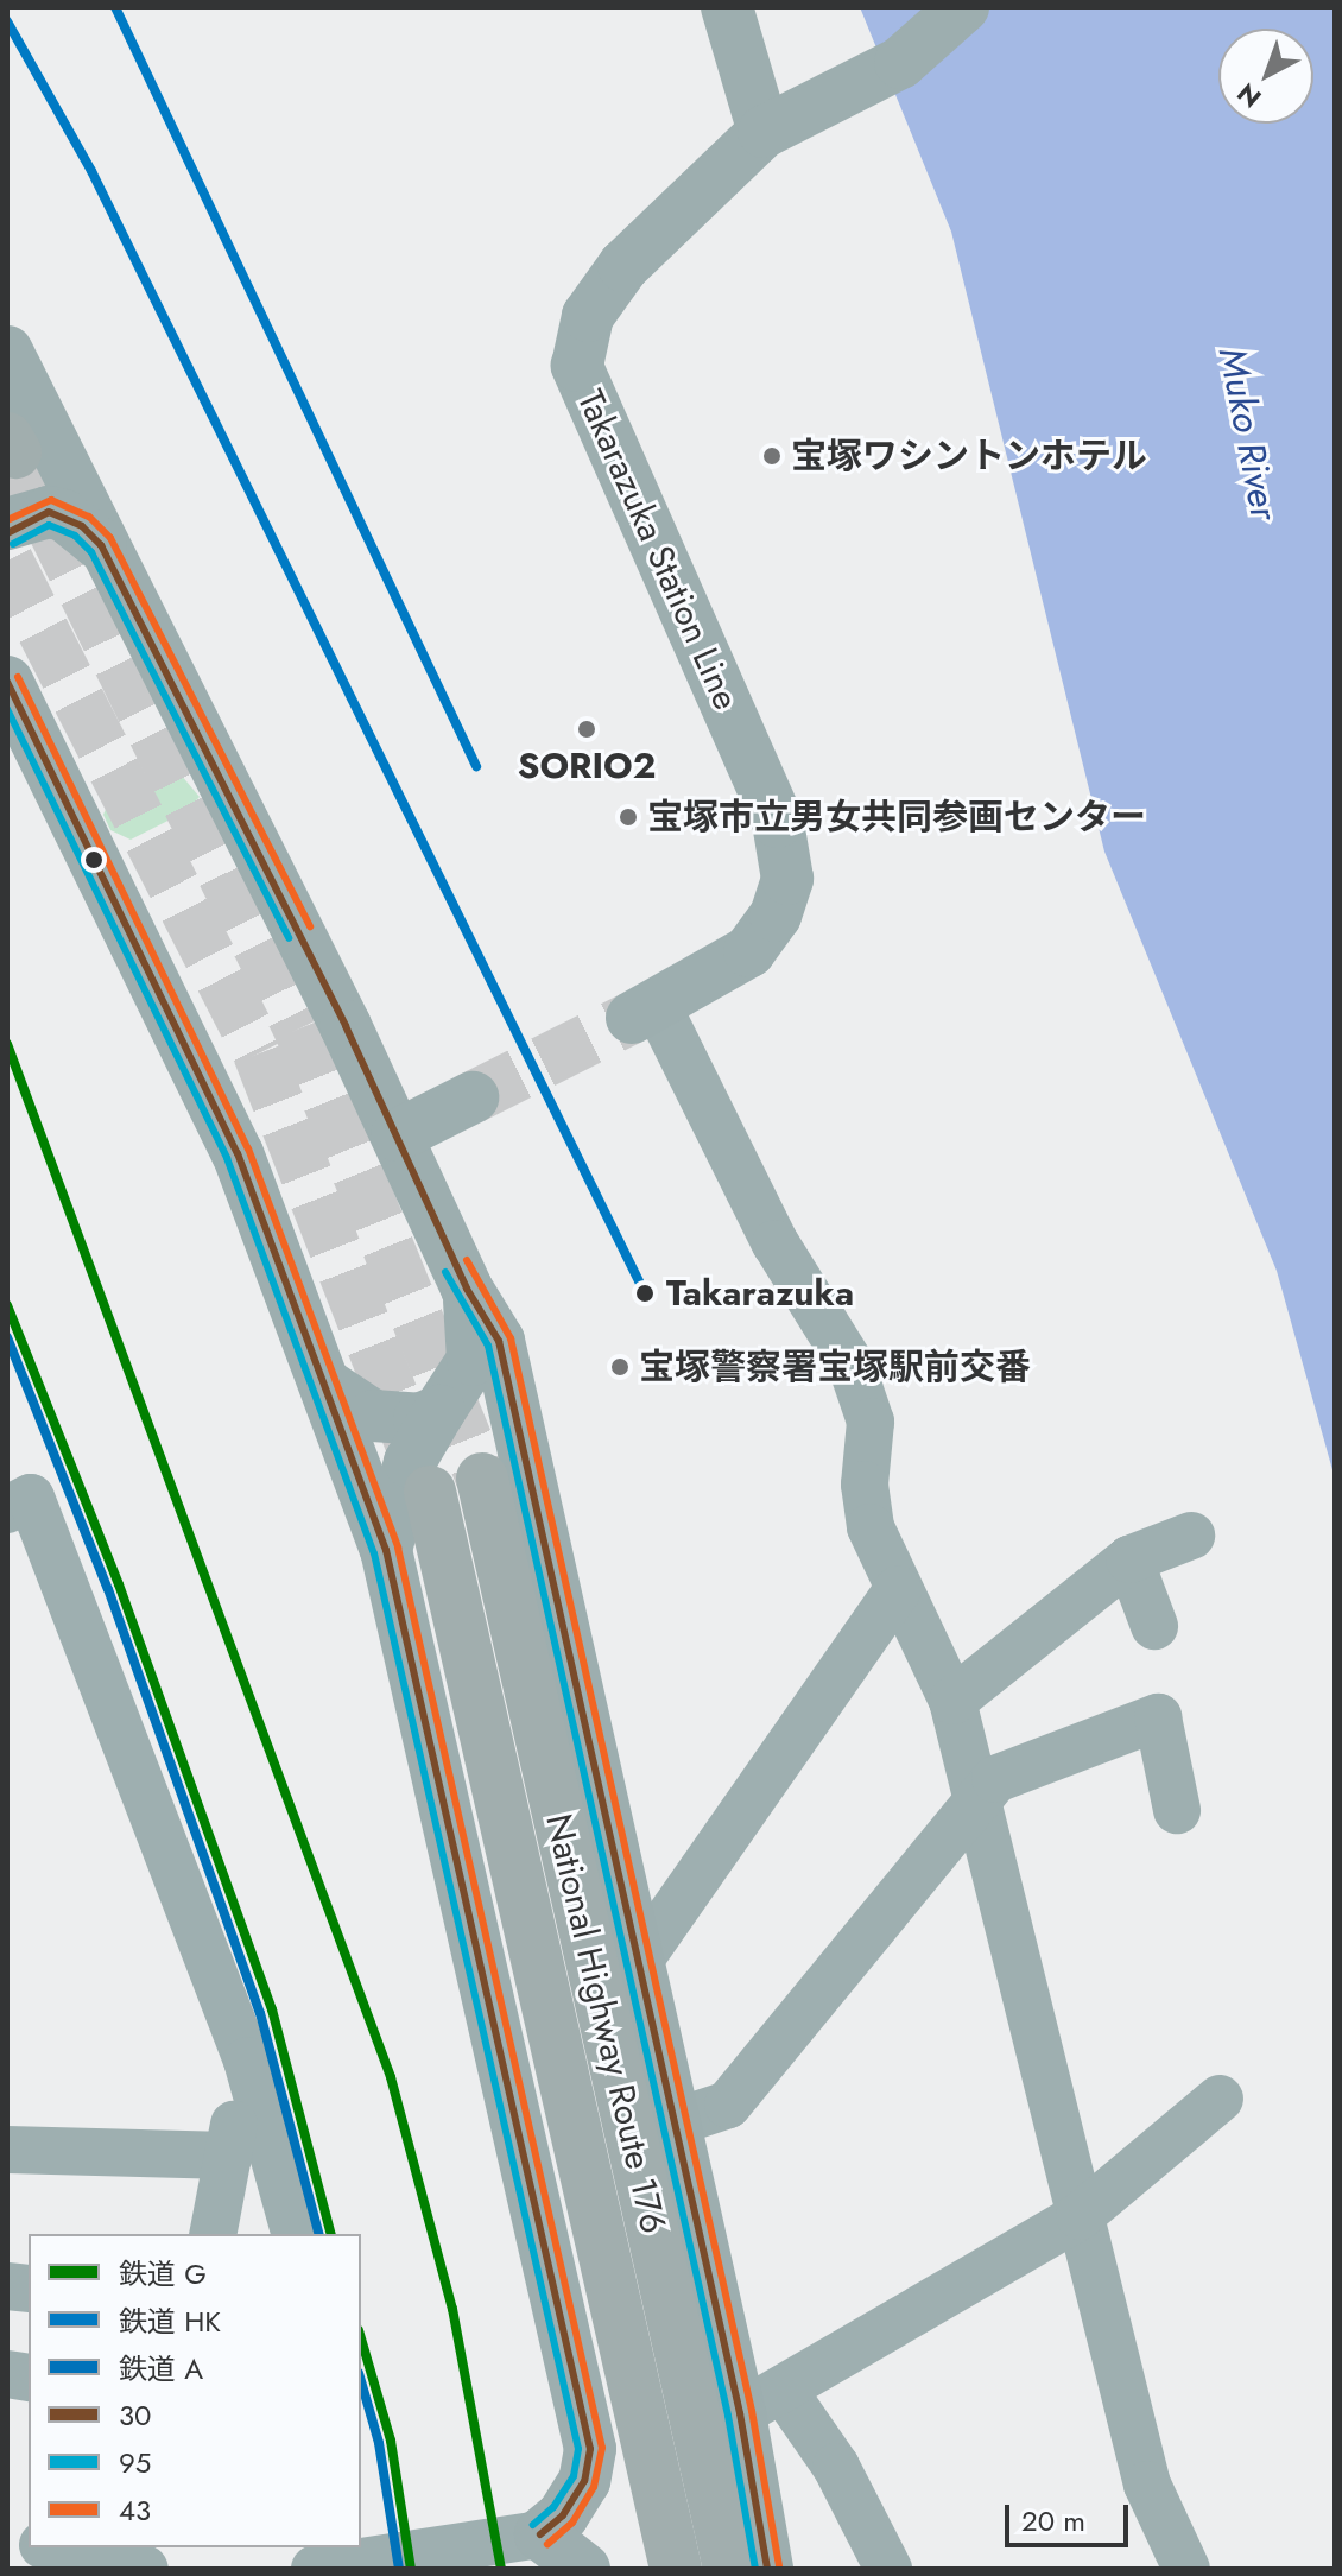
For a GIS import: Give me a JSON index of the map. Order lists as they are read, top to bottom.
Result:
{
  "streets": {
    "highway": ["National Highway Route 176"],
    "street": ["Takarazuka Station Line"]
  },
  "water": ["Muko River"],
  "places": [
    "宝塚ワシントンホテル",
    "SORIO2",
    "宝塚市立男女共同参画センター",
    "Takarazuka",
    "宝塚警察署宝塚駅前交番"
  ],
  "lines": [
    "rail line HK",
    "transit line 43",
    "transit line 30",
    "transit line 95",
    "rail line G",
    "rail line A"
  ],
  "legend": [
    "鉄道 G",
    "鉄道 HK",
    "鉄道 A",
    "30",
    "95",
    "43"
  ],
  "scale_bar": "20 m",
  "north": "bottom left"
}
